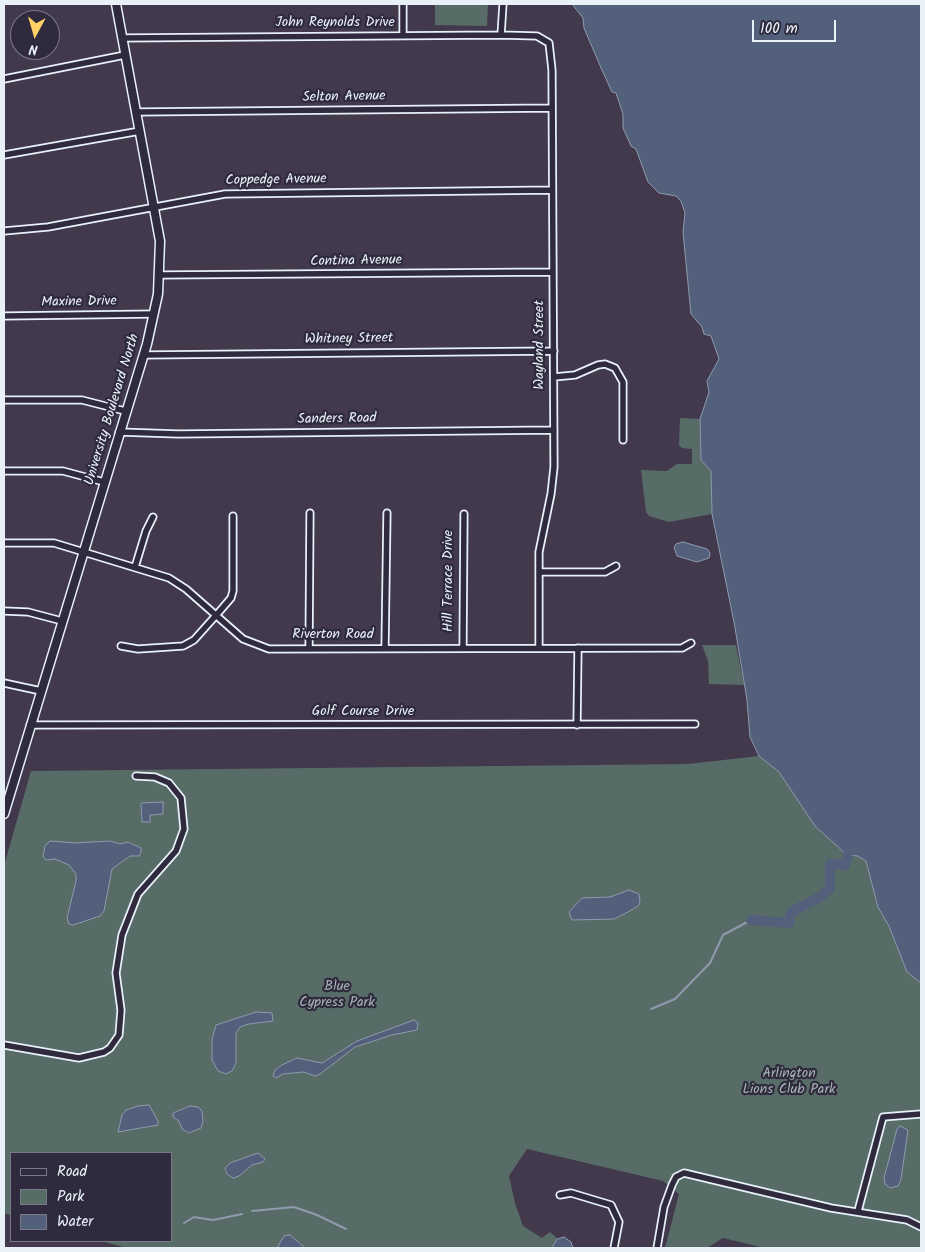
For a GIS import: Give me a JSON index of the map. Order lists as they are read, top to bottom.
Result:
{
  "streets": {
    "street": [
      "John Reynolds Drive",
      "Selton Avenue",
      "Coppedge Avenue",
      "Contina Avenue",
      "Maxine Drive",
      "Whitney Street",
      "Wayland Street",
      "University Boulevard North",
      "Sanders Road",
      "Hill Terrace Drive",
      "Riverton Road",
      "Golf Course Drive"
    ]
  },
  "crossings": [
    ["John Reynolds Drive", "Wayland Street"],
    ["John Reynolds Drive", "University Boulevard North"],
    ["Selton Avenue", "Wayland Street"],
    ["Selton Avenue", "University Boulevard North"],
    ["Coppedge Avenue", "Wayland Street"],
    ["Coppedge Avenue", "University Boulevard North"],
    ["Contina Avenue", "Wayland Street"],
    ["Contina Avenue", "University Boulevard North"],
    ["Maxine Drive", "University Boulevard North"],
    ["Whitney Street", "Wayland Street"],
    ["Whitney Street", "University Boulevard North"],
    ["Wayland Street", "Sanders Road"],
    ["Wayland Street", "Riverton Road"],
    ["University Boulevard North", "Sanders Road"],
    ["University Boulevard North", "Riverton Road"],
    ["University Boulevard North", "Golf Course Drive"],
    ["Hill Terrace Drive", "Riverton Road"]
  ],
  "parks": ["Blue Cypress Park", "Arlington Lions Club Park"],
  "legend": ["Road", "Park", "Water"],
  "scale_bar": "100 m",
  "north": "bottom"
}
